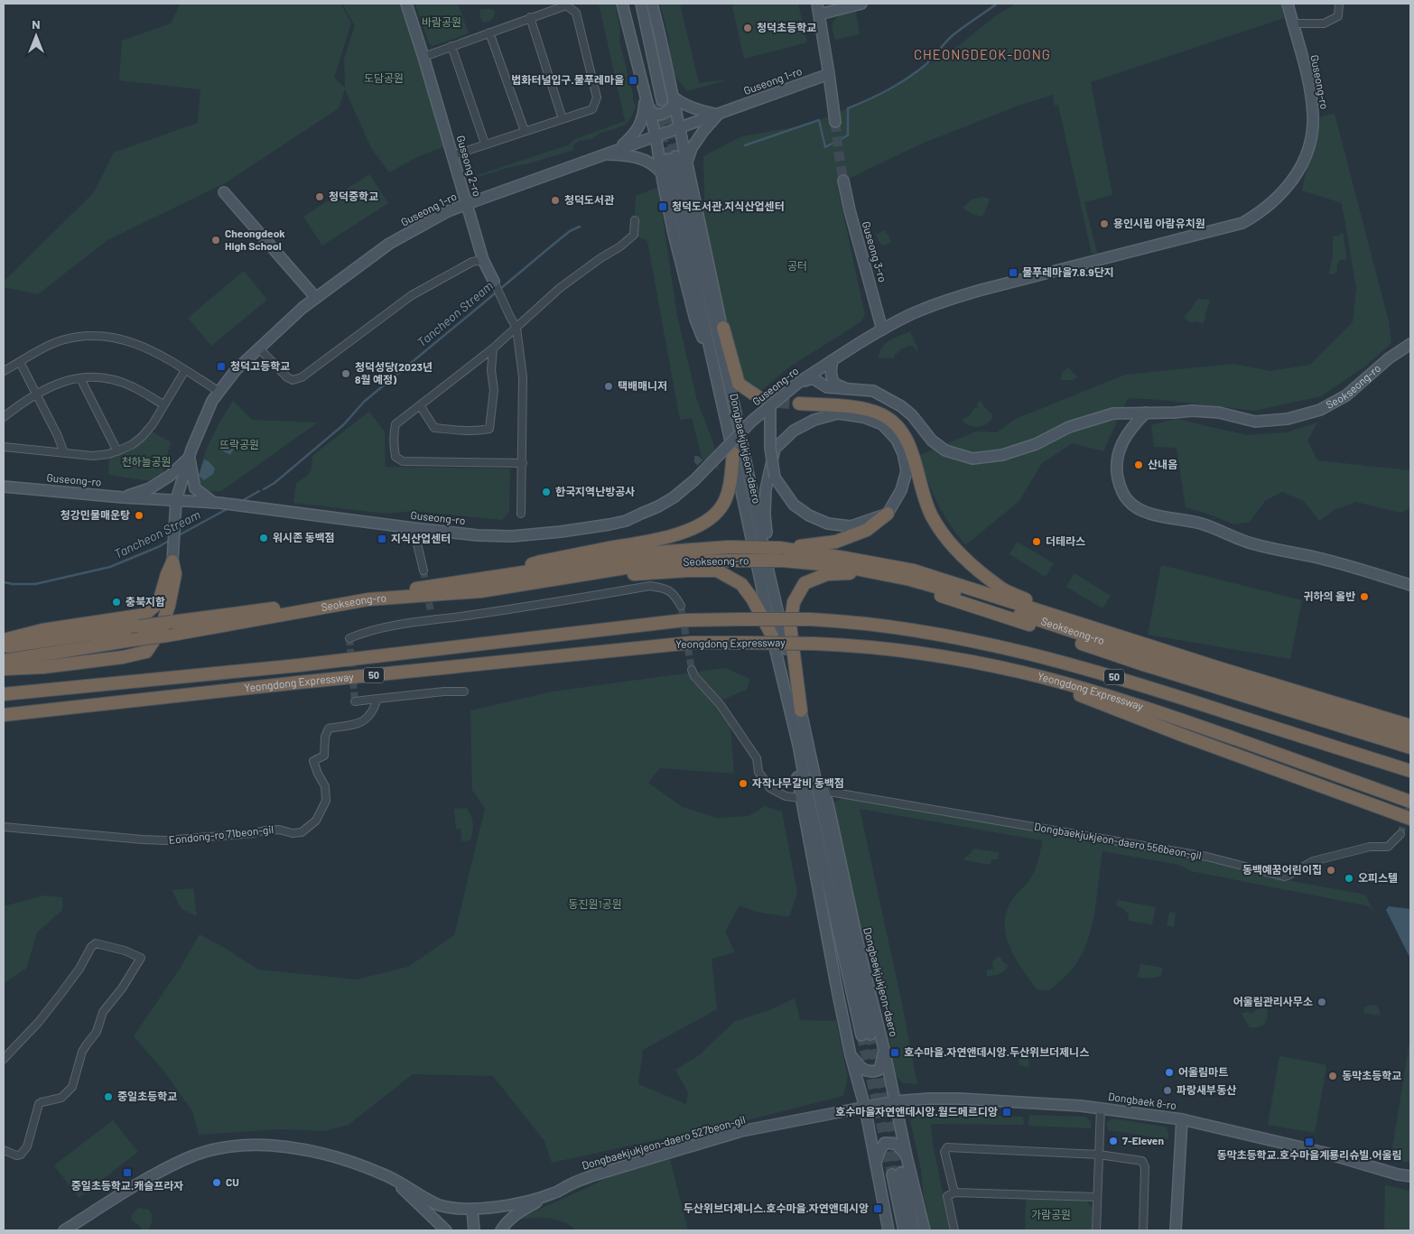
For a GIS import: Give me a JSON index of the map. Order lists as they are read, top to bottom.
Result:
{
  "streets": {
    "highway": ["Seokseong-ro", "Yeongdong Expressway", "50"],
    "street": [
      "Guseong 1-ro",
      "Guseong-ro",
      "Guseong 2-ro",
      "Guseong 3-ro",
      "Dongbaekjukjeon-daero",
      "Eondong-ro 71beon-gil",
      "Dongbaekjukjeon-daero 556beon-gil",
      "Dongbaek 8-ro",
      "Dongbaekjukjeon-daero 527beon-gil"
    ]
  },
  "crossings": [
    ["Guseong 1-ro", "Guseong-ro"],
    ["Guseong 1-ro", "Guseong 2-ro"],
    ["Guseong-ro", "Guseong 3-ro"],
    ["Guseong-ro", "Seokseong-ro"],
    ["Dongbaekjukjeon-daero", "Dongbaekjukjeon-daero 556beon-gil"],
    ["Dongbaekjukjeon-daero", "Dongbaek 8-ro"],
    ["Dongbaekjukjeon-daero", "Dongbaekjukjeon-daero 527beon-gil"],
    ["Dongbaek 8-ro", "Dongbaekjukjeon-daero 527beon-gil"]
  ],
  "districts": ["CHEONGDEOK-DONG"],
  "water": ["Tancheon Stream"],
  "parks": [
    "바람공원",
    "도담공원",
    "공터",
    "뜨락공원",
    "천하늘공원",
    "동진원1공원",
    "가람공원"
  ],
  "places": {
    "other": [
      "청덕초등학교",
      "청덕중학교",
      "청덕도서관",
      "용인시립 아람유치원",
      "Cheongdeok High School",
      "청덕성당(2023년 8월 예정)",
      "택배매니저",
      "산내음",
      "한국지역난방공사",
      "청강민물매운탕",
      "워시존 동백점",
      "더테라스",
      "귀하의 올반",
      "충북지함",
      "자작나무갈비 동백점",
      "동백예꿈어린이집",
      "오피스텔",
      "어울림관리사무소",
      "어울림마트",
      "동막초등학교",
      "파랑새부동산",
      "중일초등학교",
      "7-Eleven",
      "CU"
    ],
    "transit": [
      "법화터널입구.물푸레마을",
      "청덕도서관.지식산업센터",
      "물푸레마을7.8.9단지",
      "청덕고등학교",
      "지식산업센터",
      "호수마을.자연앤데시앙.두산위브더제니스",
      "호수마을자연앤데시앙.월드메르디앙",
      "동막초등학교.호수마을계룡리슈빌.어울림",
      "중일초등학교.캐슬프라자",
      "두산위브더제니스.호수마을.자연앤데시앙"
    ]
  },
  "north": "top"
}
